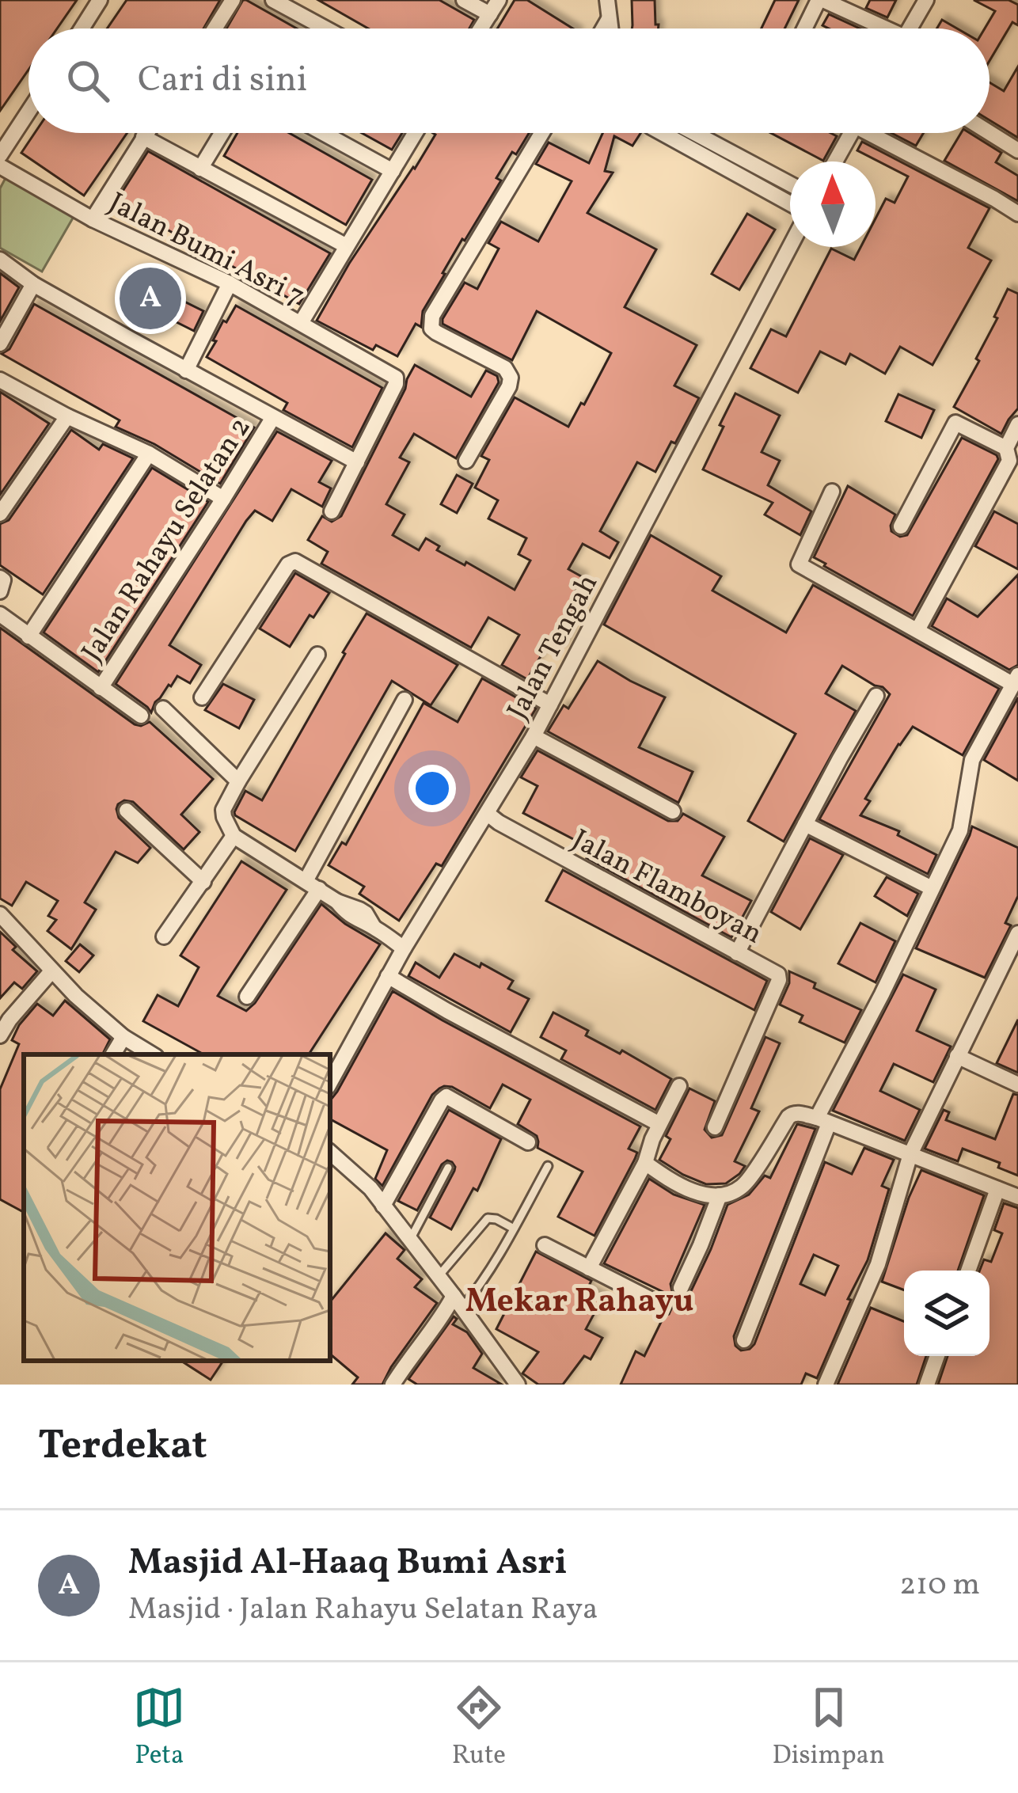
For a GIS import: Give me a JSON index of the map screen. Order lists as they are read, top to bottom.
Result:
{
  "streets": {
    "street": [
      "Jalan Bumi Asri 7",
      "Jalan Rahayu Selatan 2",
      "Jalan Tengah",
      "Jalan Flamboyan"
    ]
  },
  "crossings": [
    ["Jalan Tengah", "Jalan Flamboyan"]
  ],
  "districts": ["Mekar Rahayu"],
  "north": "top",
  "page": {
    "search": "Cari di sini",
    "pins": "A",
    "heading": "Terdekat",
    "list": [
      {
        "mark": "A",
        "name": "Masjid Al-Haaq Bumi Asri",
        "note": "Masjid · Jalan Rahayu Selatan Raya",
        "value": "210 m"
      }
    ],
    "nav": ["Peta", "Rute", "Disimpan"]
  }
}
